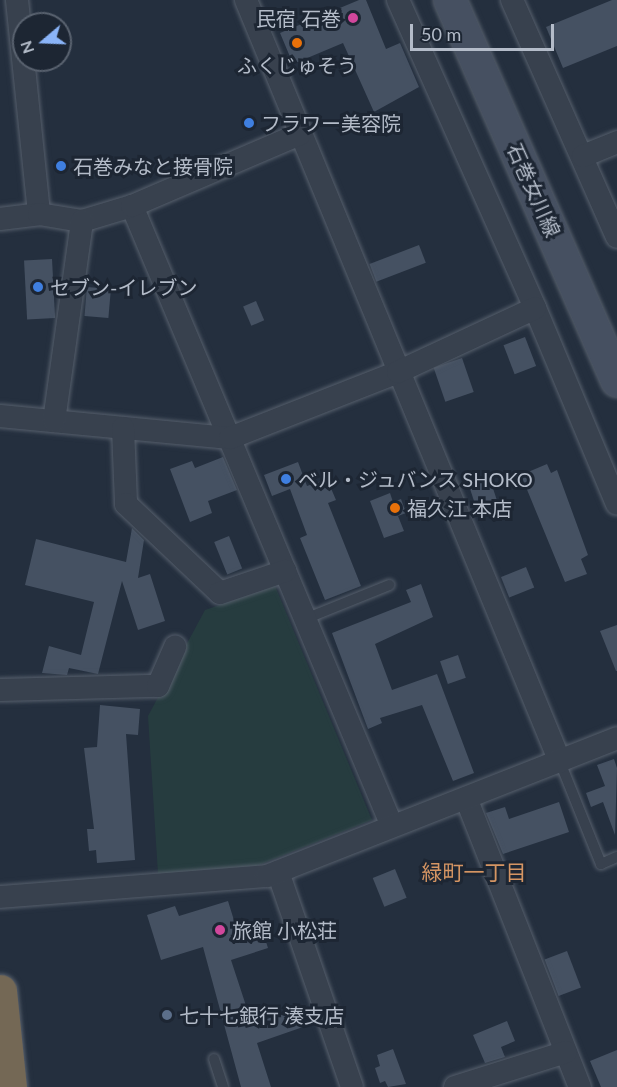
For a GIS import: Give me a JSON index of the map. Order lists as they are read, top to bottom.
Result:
{
  "streets": {
    "main road": ["石巻女川線"]
  },
  "districts": ["緑町一丁目"],
  "places": [
    "民宿 石巻",
    "ふくじゅそう",
    "フラワー美容院",
    "石巻みなと接骨院",
    "セブン-イレブン",
    "ベル・ジュバンス SHOKO",
    "福久江 本店",
    "旅館 小松荘",
    "七十七銀行 湊支店"
  ],
  "scale_bar": "50 m",
  "north": "left"
}
